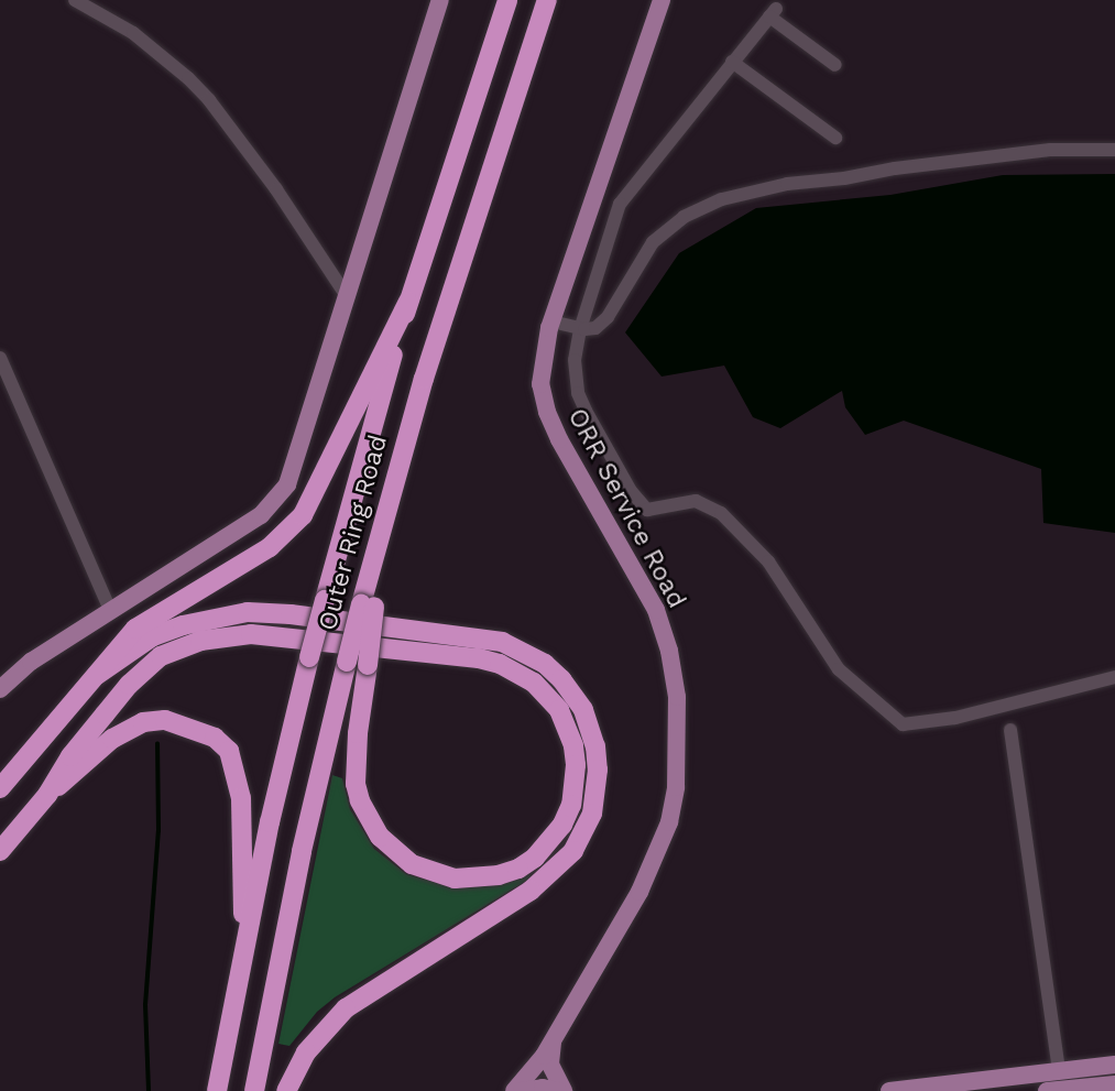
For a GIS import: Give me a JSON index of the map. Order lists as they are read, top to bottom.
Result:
{
  "streets": {
    "highway": ["Outer Ring Road"],
    "main road": ["ORR Service Road"]
  }
}
